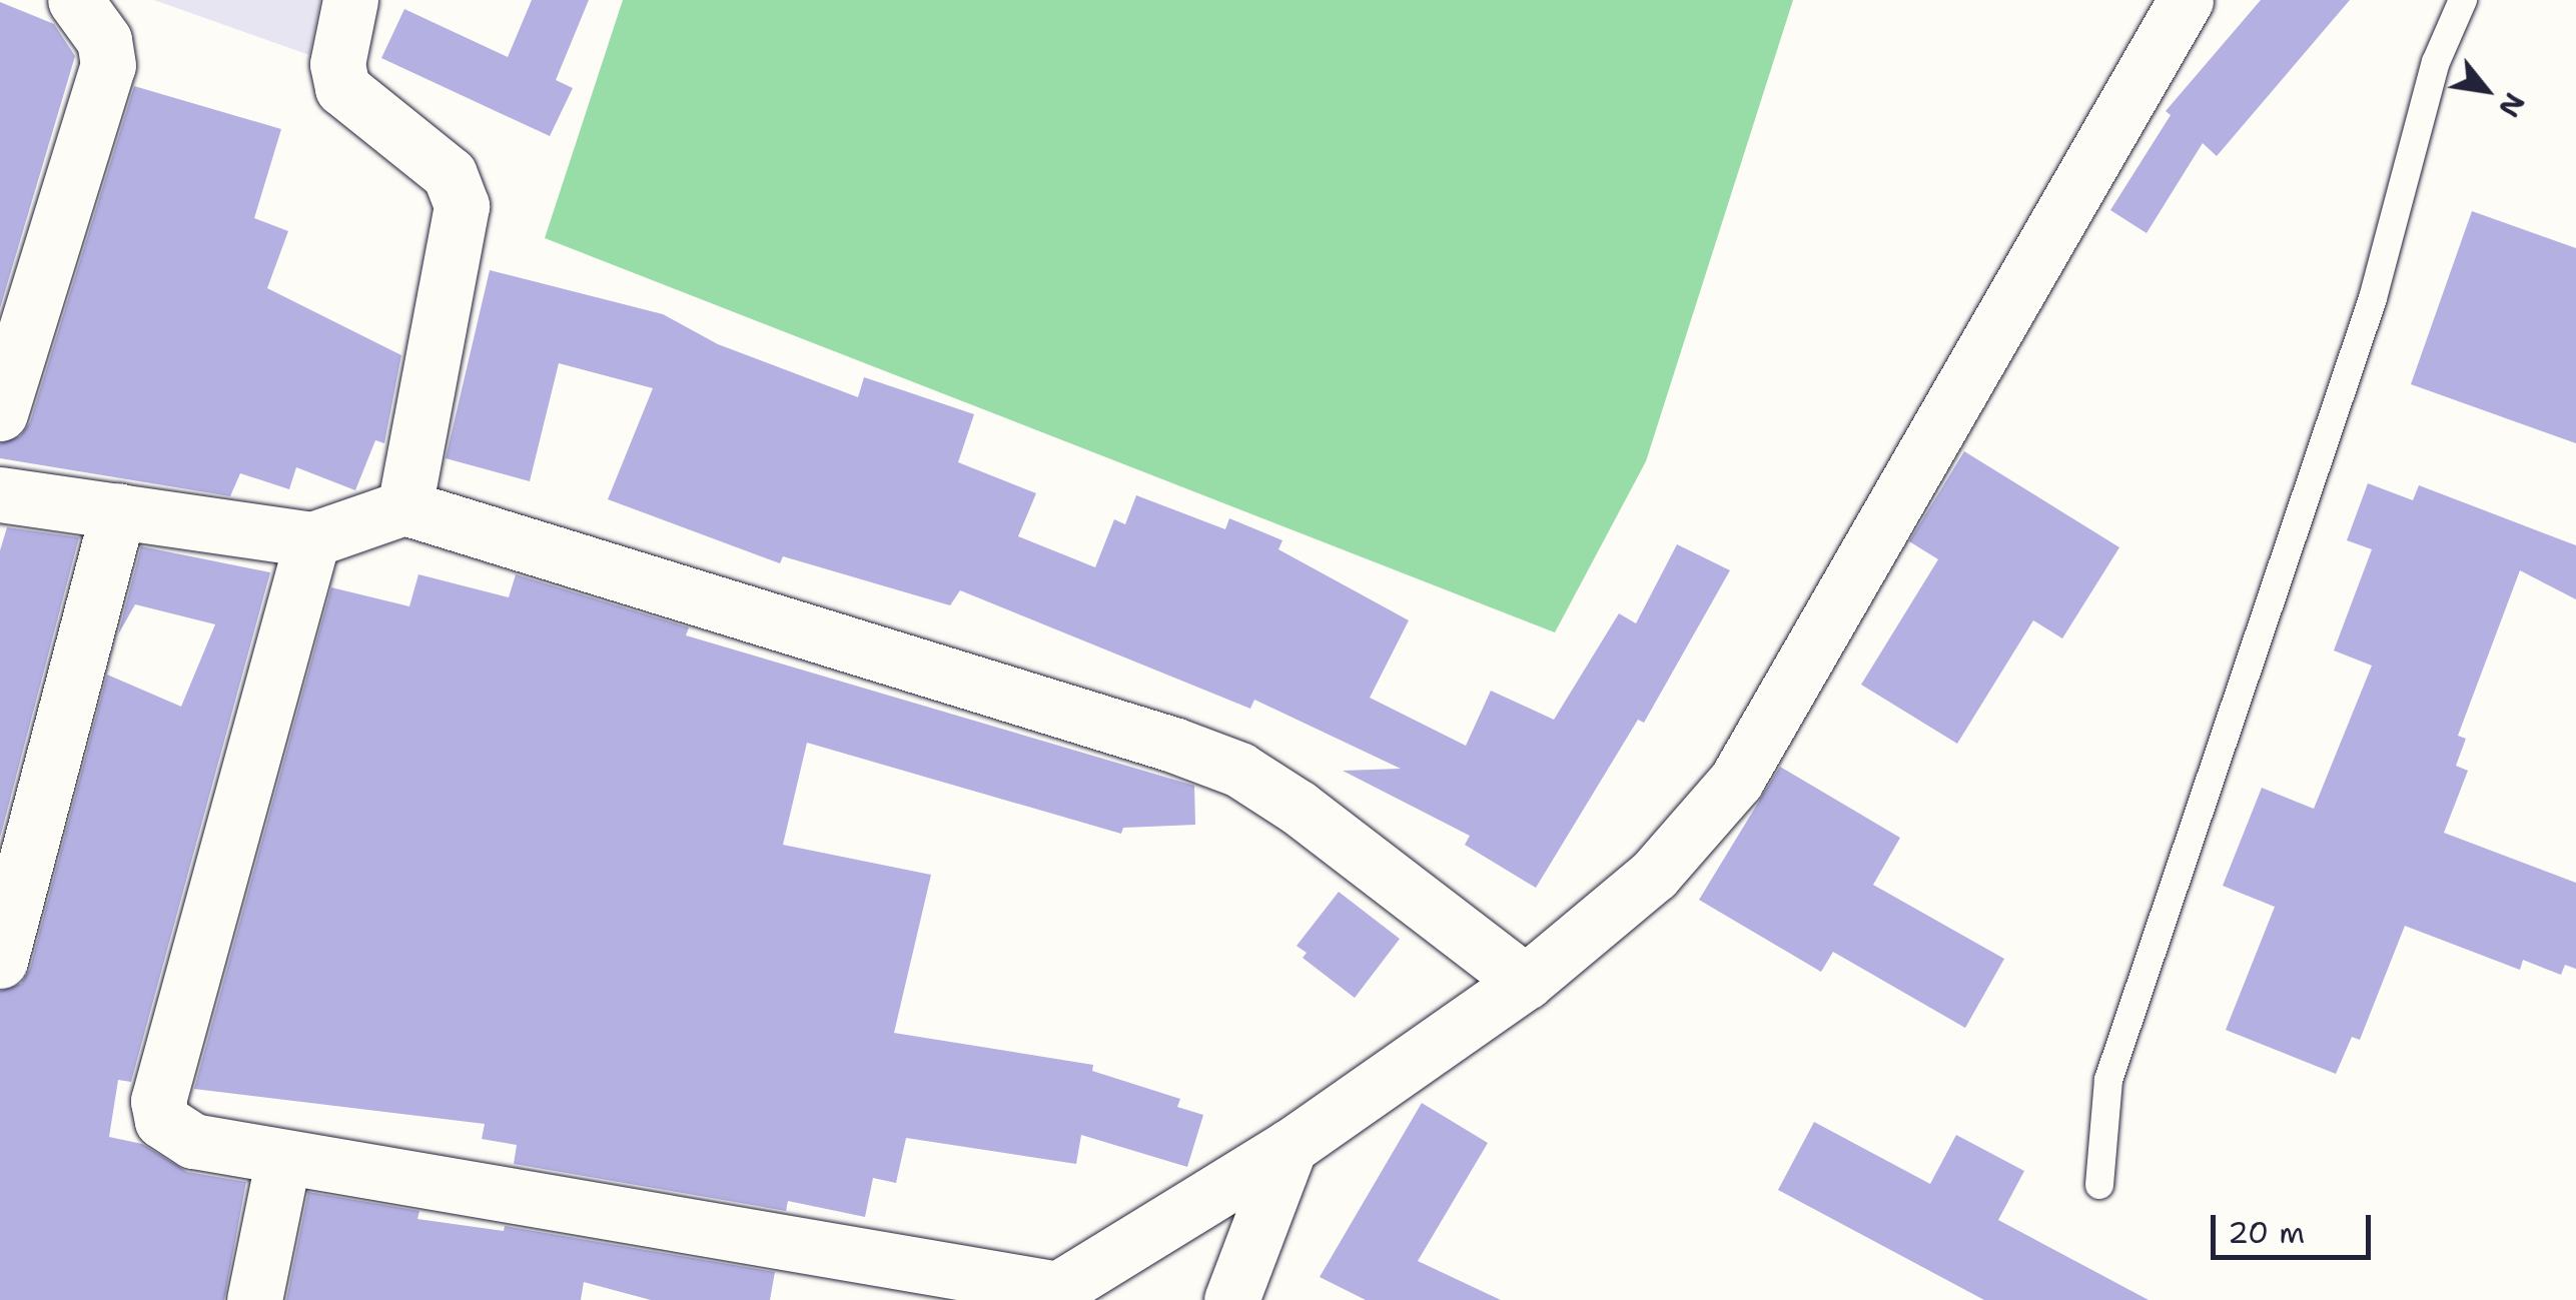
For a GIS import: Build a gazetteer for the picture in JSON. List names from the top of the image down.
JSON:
{
  "scale_bar": "20 m",
  "north": "bottom right"
}
